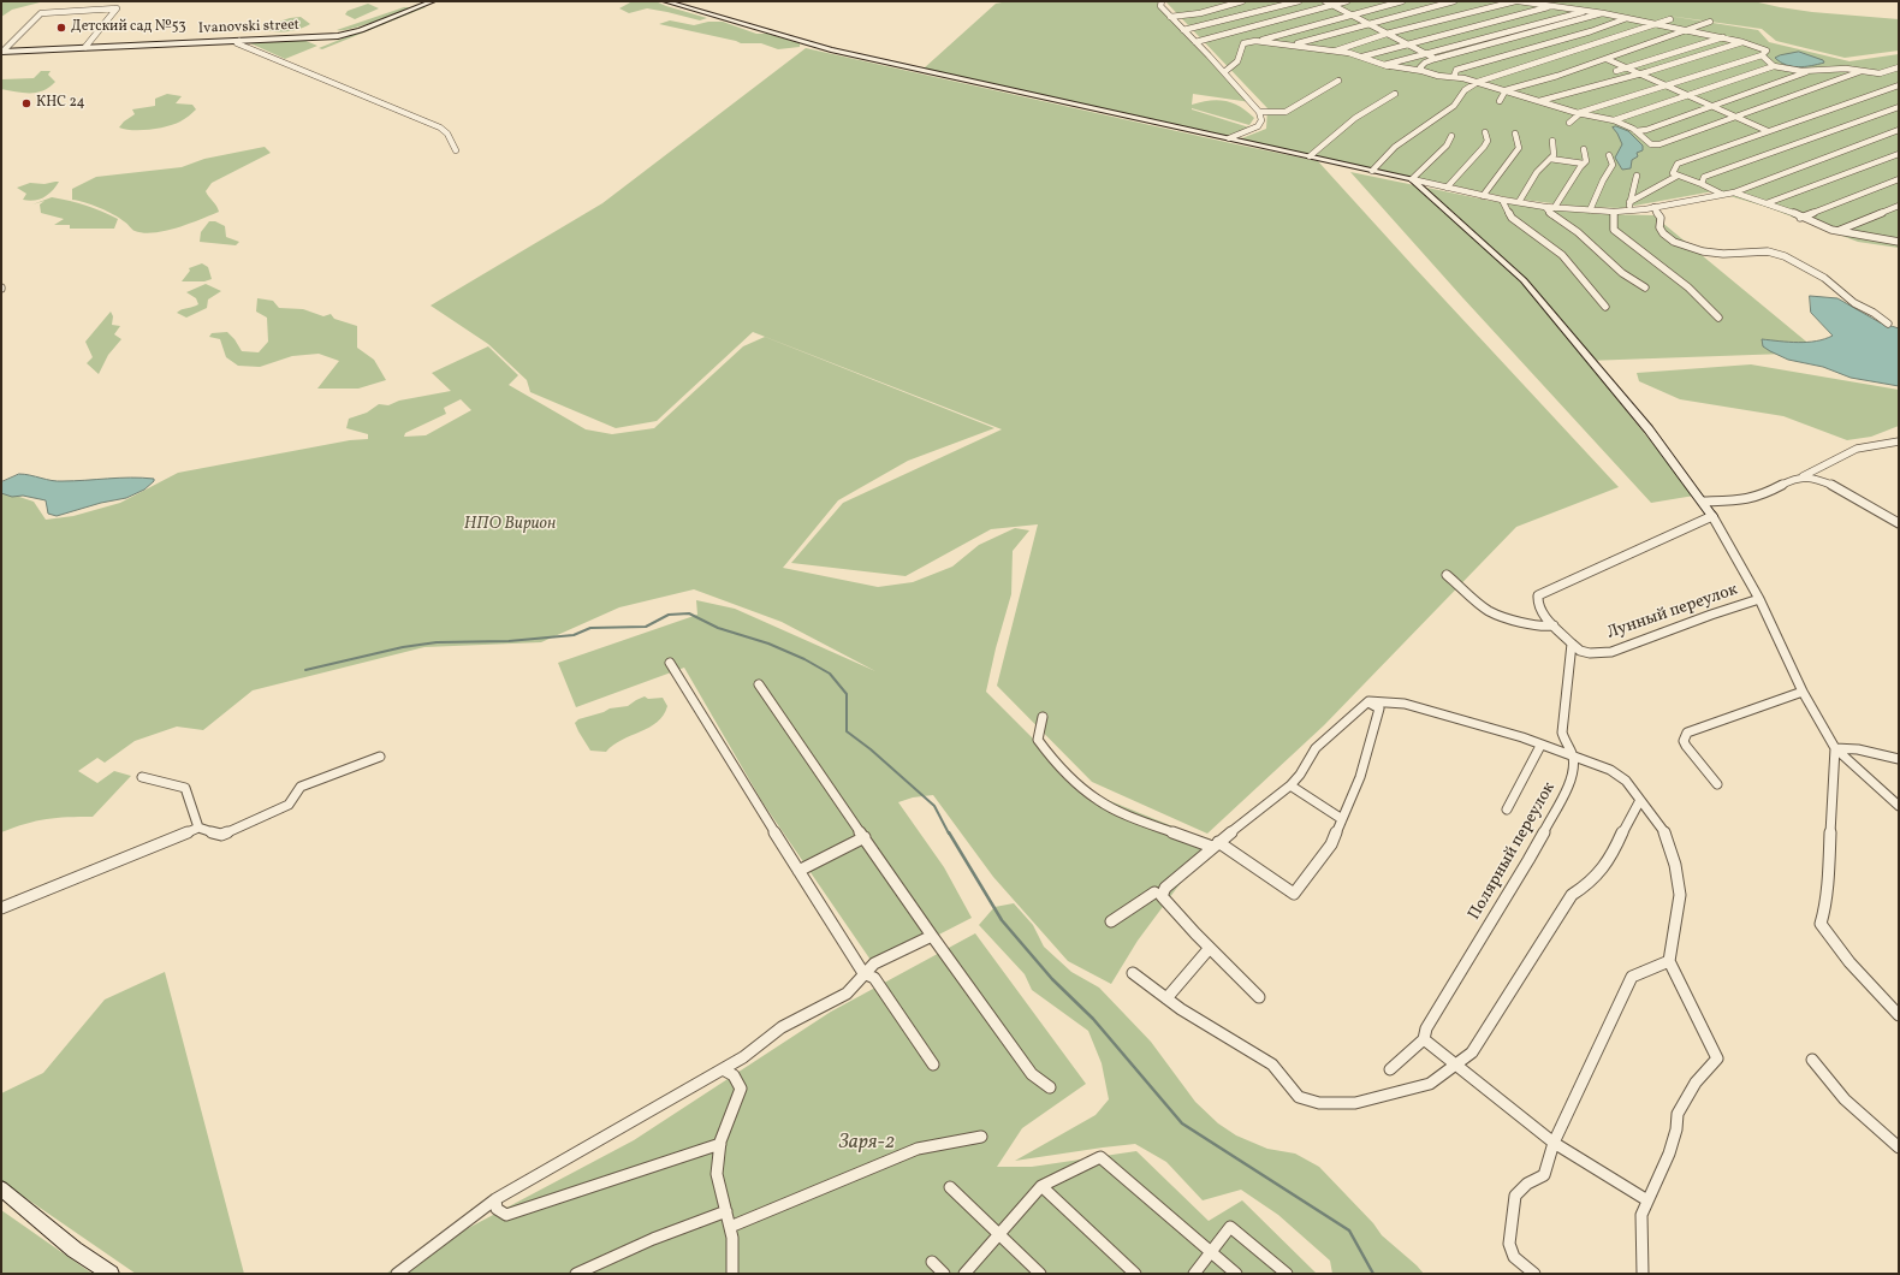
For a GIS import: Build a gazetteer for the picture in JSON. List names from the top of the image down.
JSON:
{
  "streets": {
    "street": ["Ivanovski street", "Лунный переулок", "Полярный переулок"]
  },
  "crossings": [
    ["Лунный переулок", "Полярный переулок"]
  ],
  "parks": ["НПО Вирион", "Заря-2"],
  "places": ["Детский сад №53", "КНС 24"]
}
